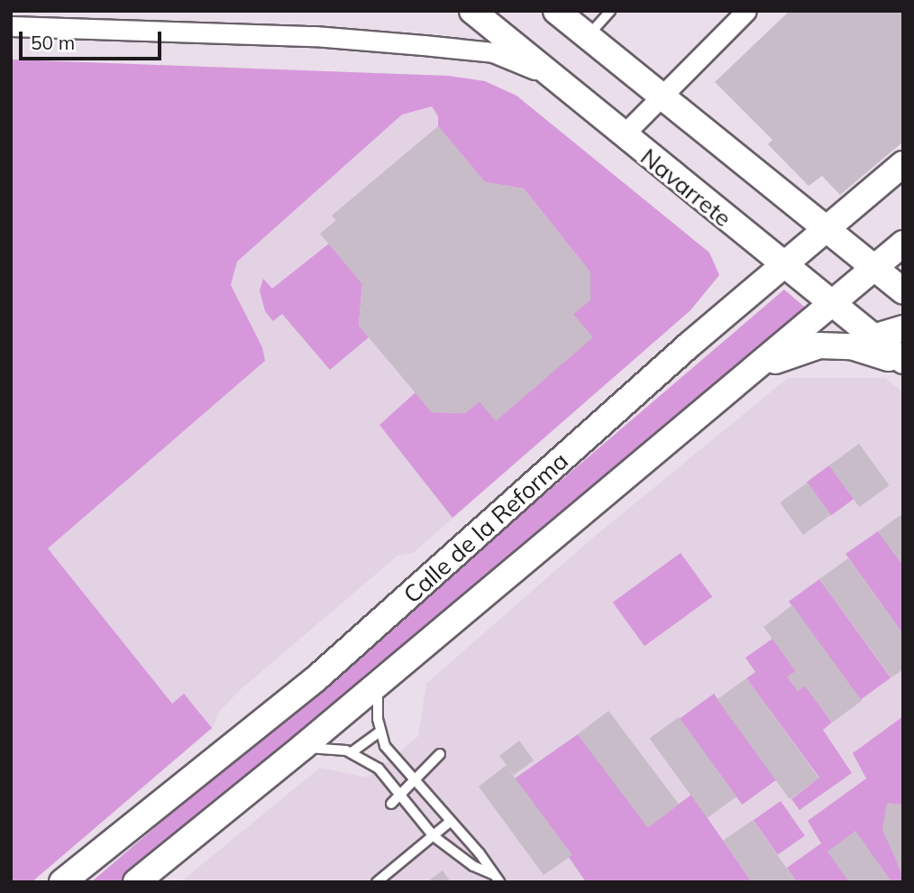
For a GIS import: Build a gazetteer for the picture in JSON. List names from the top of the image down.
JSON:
{
  "streets": {
    "main road": ["Navarrete", "Calle de la Reforma"]
  },
  "crossings": [
    ["Navarrete", "Calle de la Reforma"]
  ],
  "scale_bar": "50 m"
}
